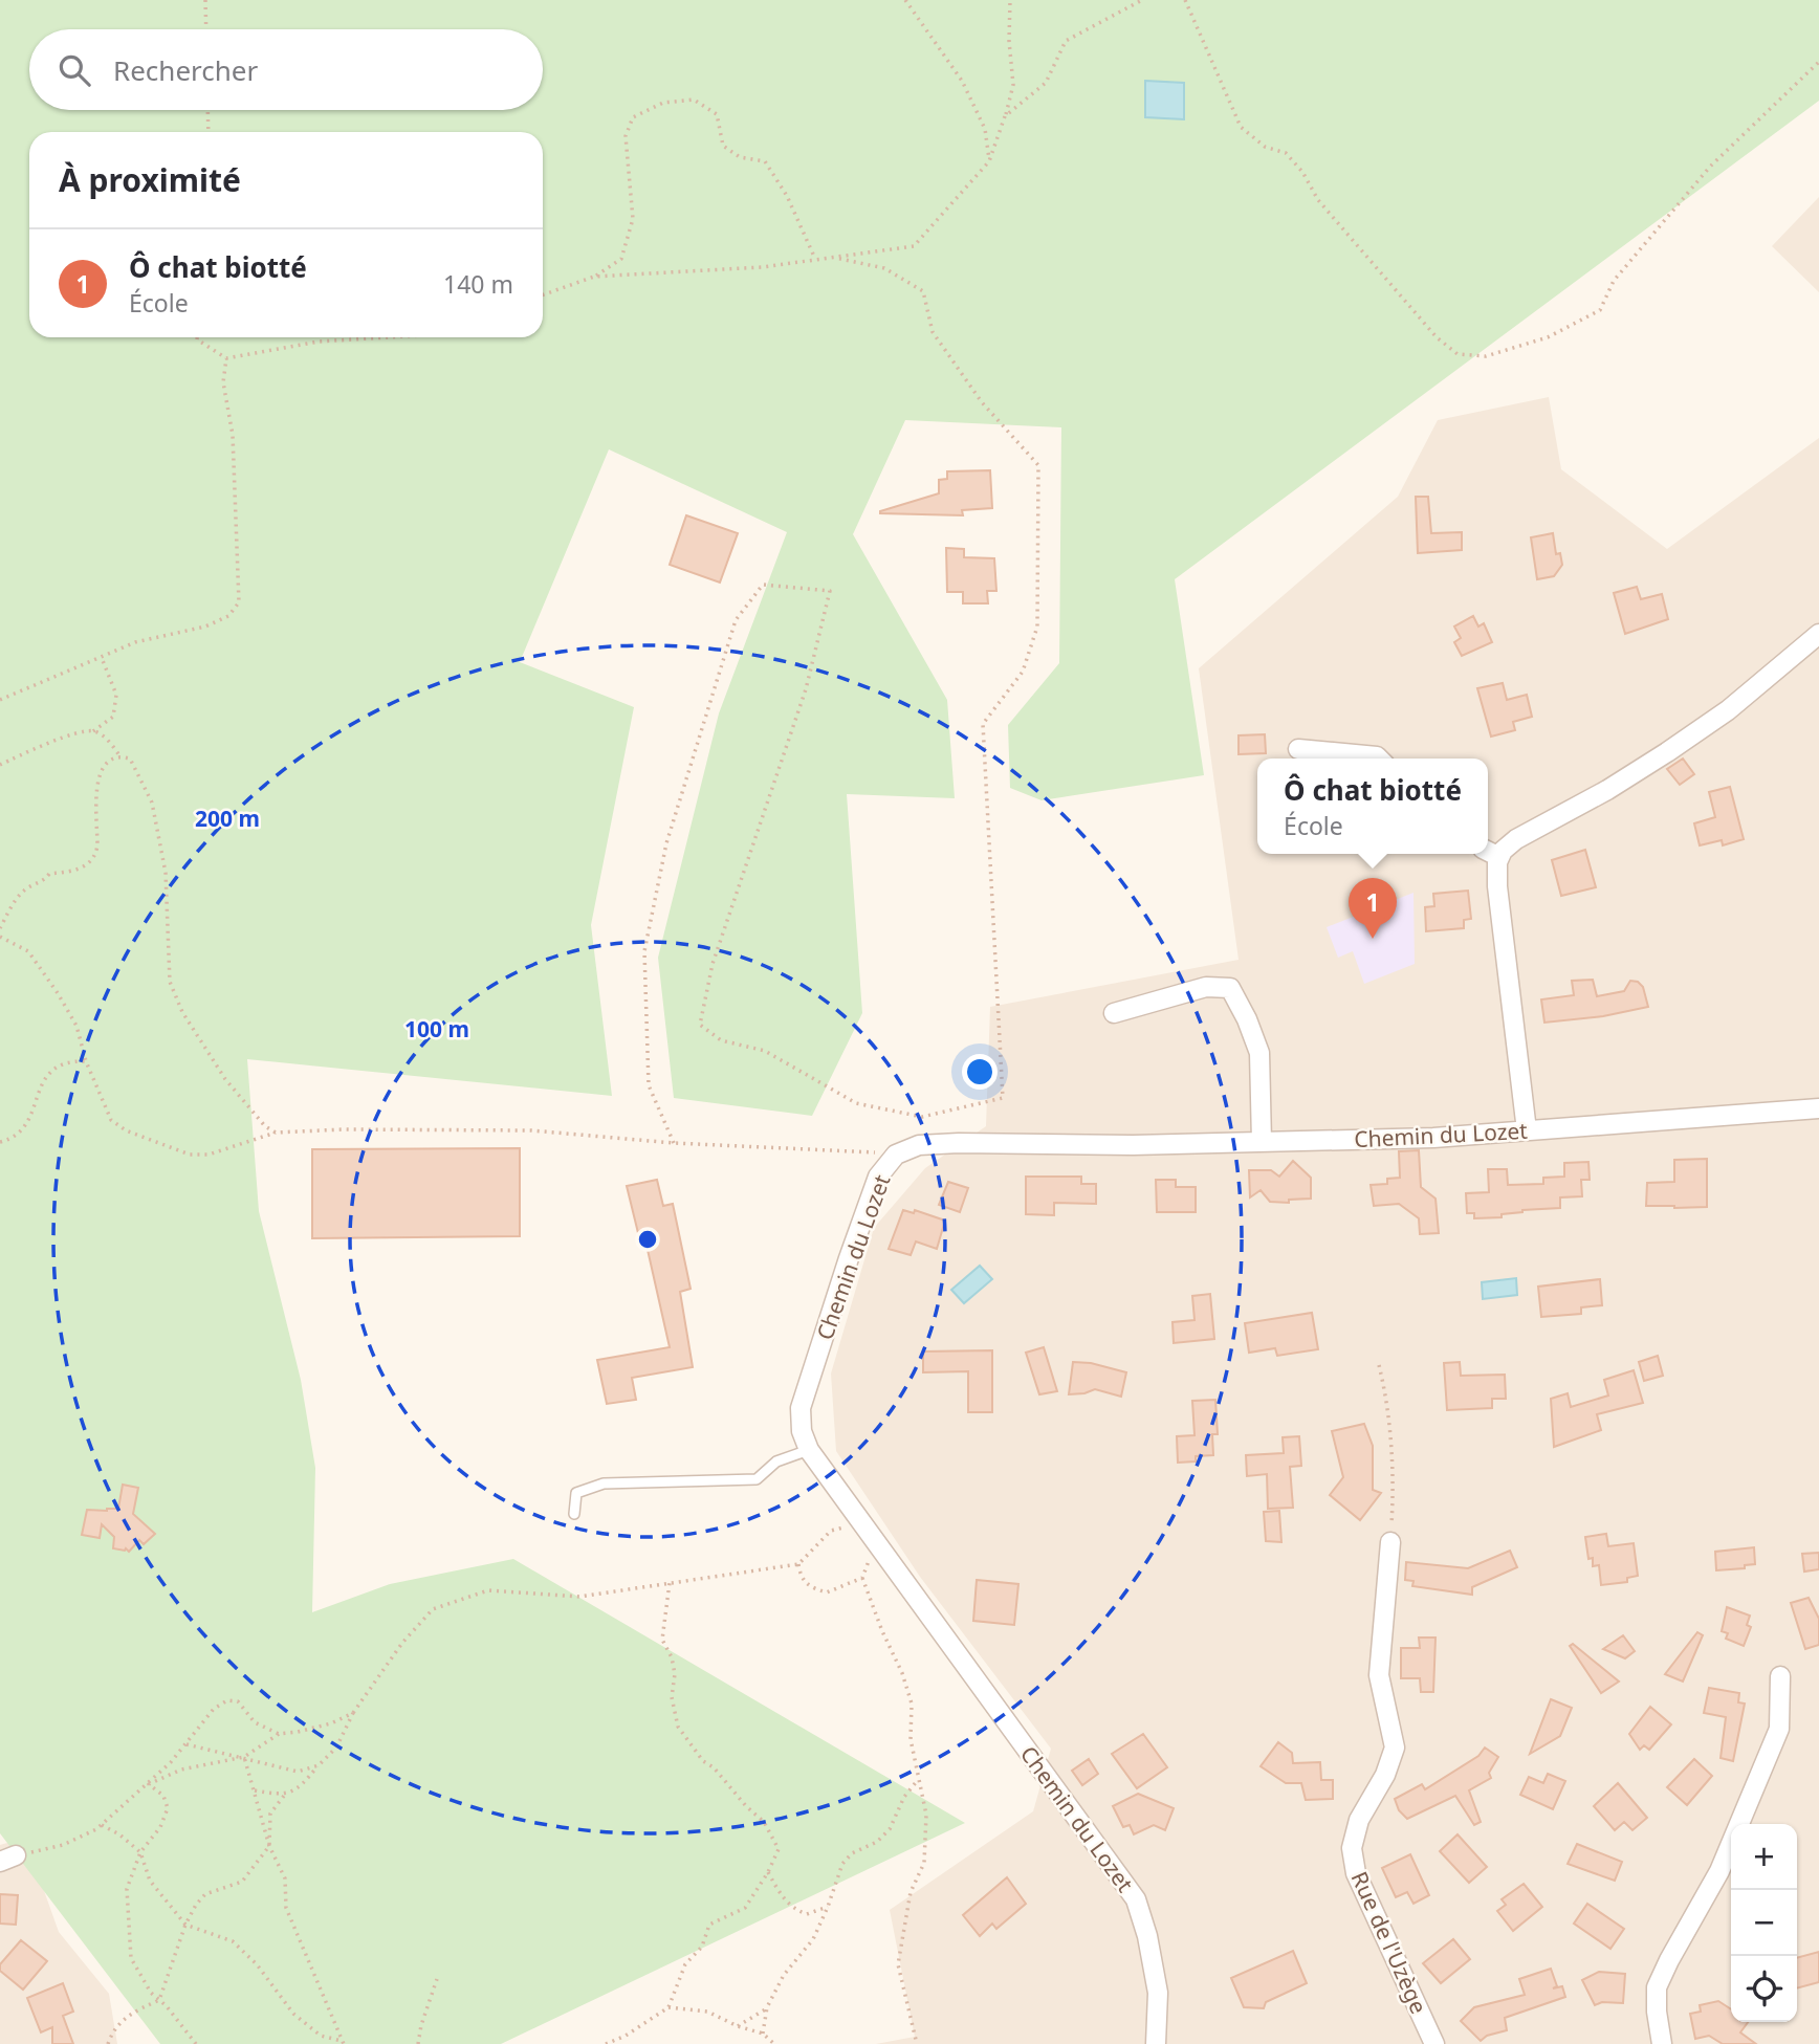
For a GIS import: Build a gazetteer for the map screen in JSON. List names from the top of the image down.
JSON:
{
  "streets": {
    "street": ["Chemin du Lozet", "Rue de l'Uzège"]
  },
  "page": {
    "search": "Rechercher",
    "heading": "À proximité",
    "list": [
      {
        "mark": "1",
        "name": "Ô chat biotté",
        "note": "École",
        "value": "140 m"
      }
    ],
    "popup": ["Ô chat biotté", "École"],
    "pins": "1",
    "map_buttons": ["+", "−"]
  },
  "rings": ["200 m", "100 m"]
}
